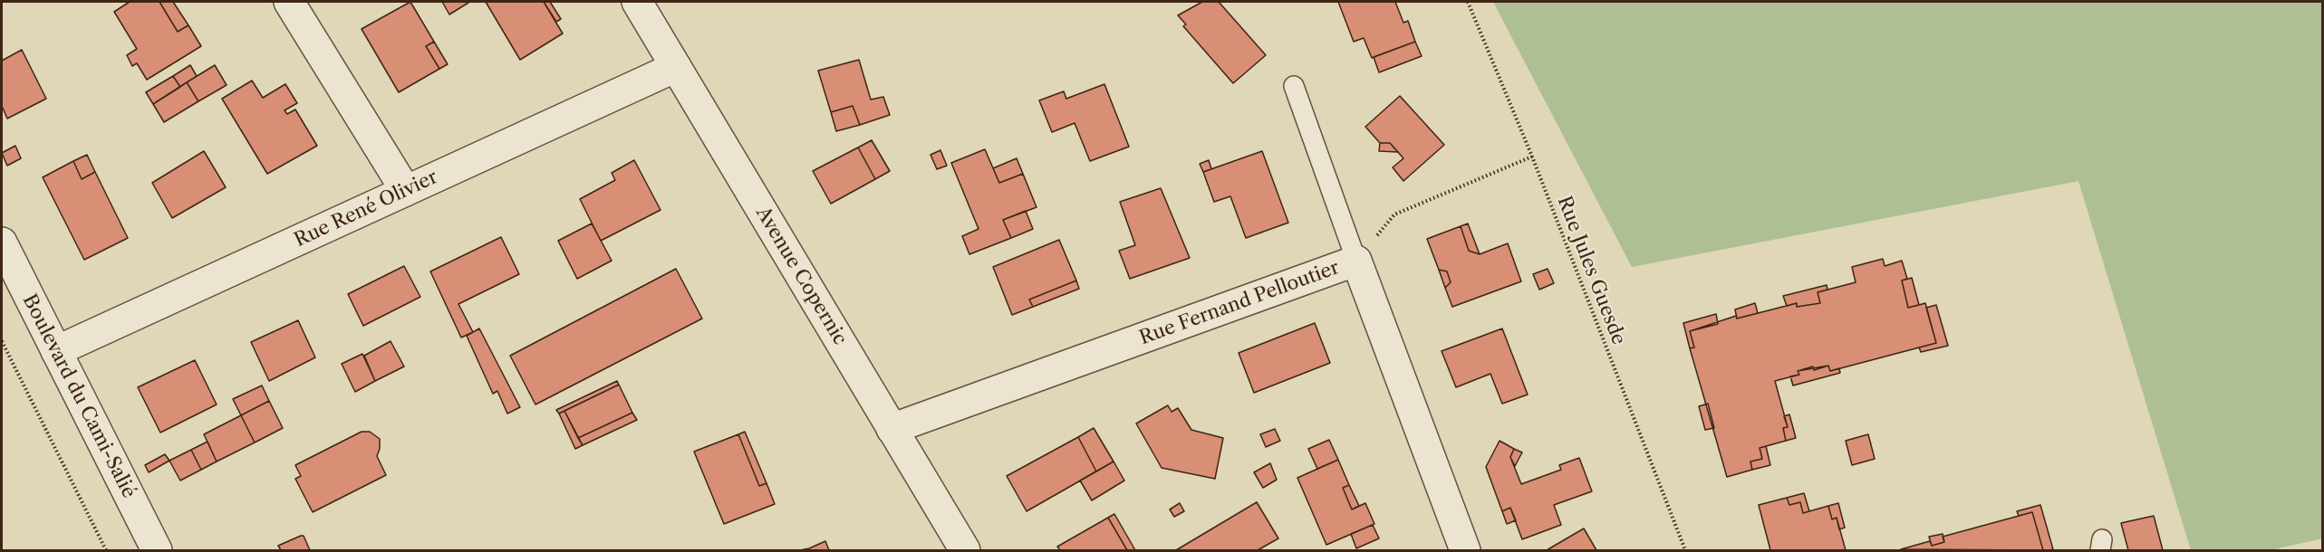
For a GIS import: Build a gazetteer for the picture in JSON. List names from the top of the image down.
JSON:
{
  "streets": {
    "street": [
      "Rue René Olivier",
      "Avenue Copernic",
      "Rue Fernand Pelloutier",
      "Boulevard du Cami-Salié"
    ],
    "path": ["Rue Jules Guesde"]
  },
  "crossings": [
    ["Rue René Olivier", "Avenue Copernic"],
    ["Rue René Olivier", "Boulevard du Cami-Salié"],
    ["Avenue Copernic", "Rue Fernand Pelloutier"]
  ]
}
